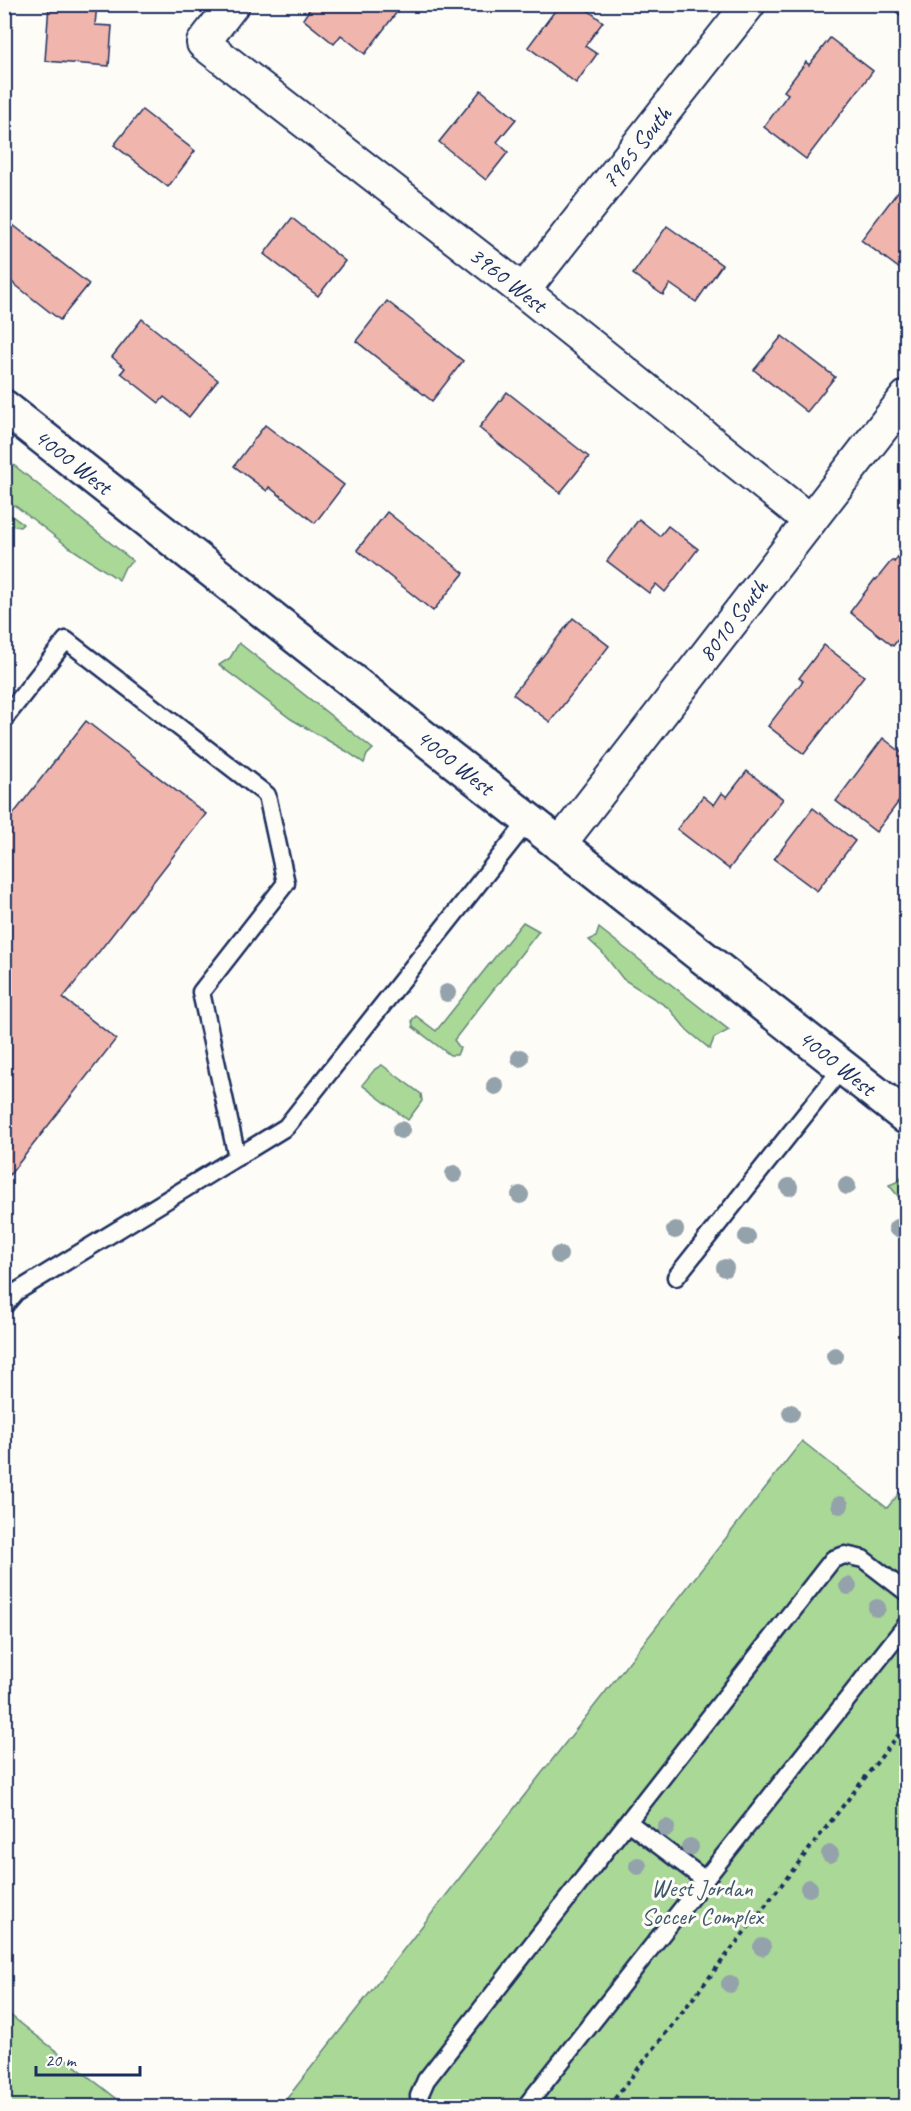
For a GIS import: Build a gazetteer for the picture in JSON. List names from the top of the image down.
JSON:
{
  "streets": {
    "main road": ["4000 West"],
    "street": ["7965 South", "3960 West", "8010 South"]
  },
  "crossings": [
    ["7965 South", "3960 West"],
    ["3960 West", "8010 South"],
    ["4000 West", "8010 South"]
  ],
  "parks": ["West Jordan Soccer Complex"],
  "scale_bar": "20 m"
}
